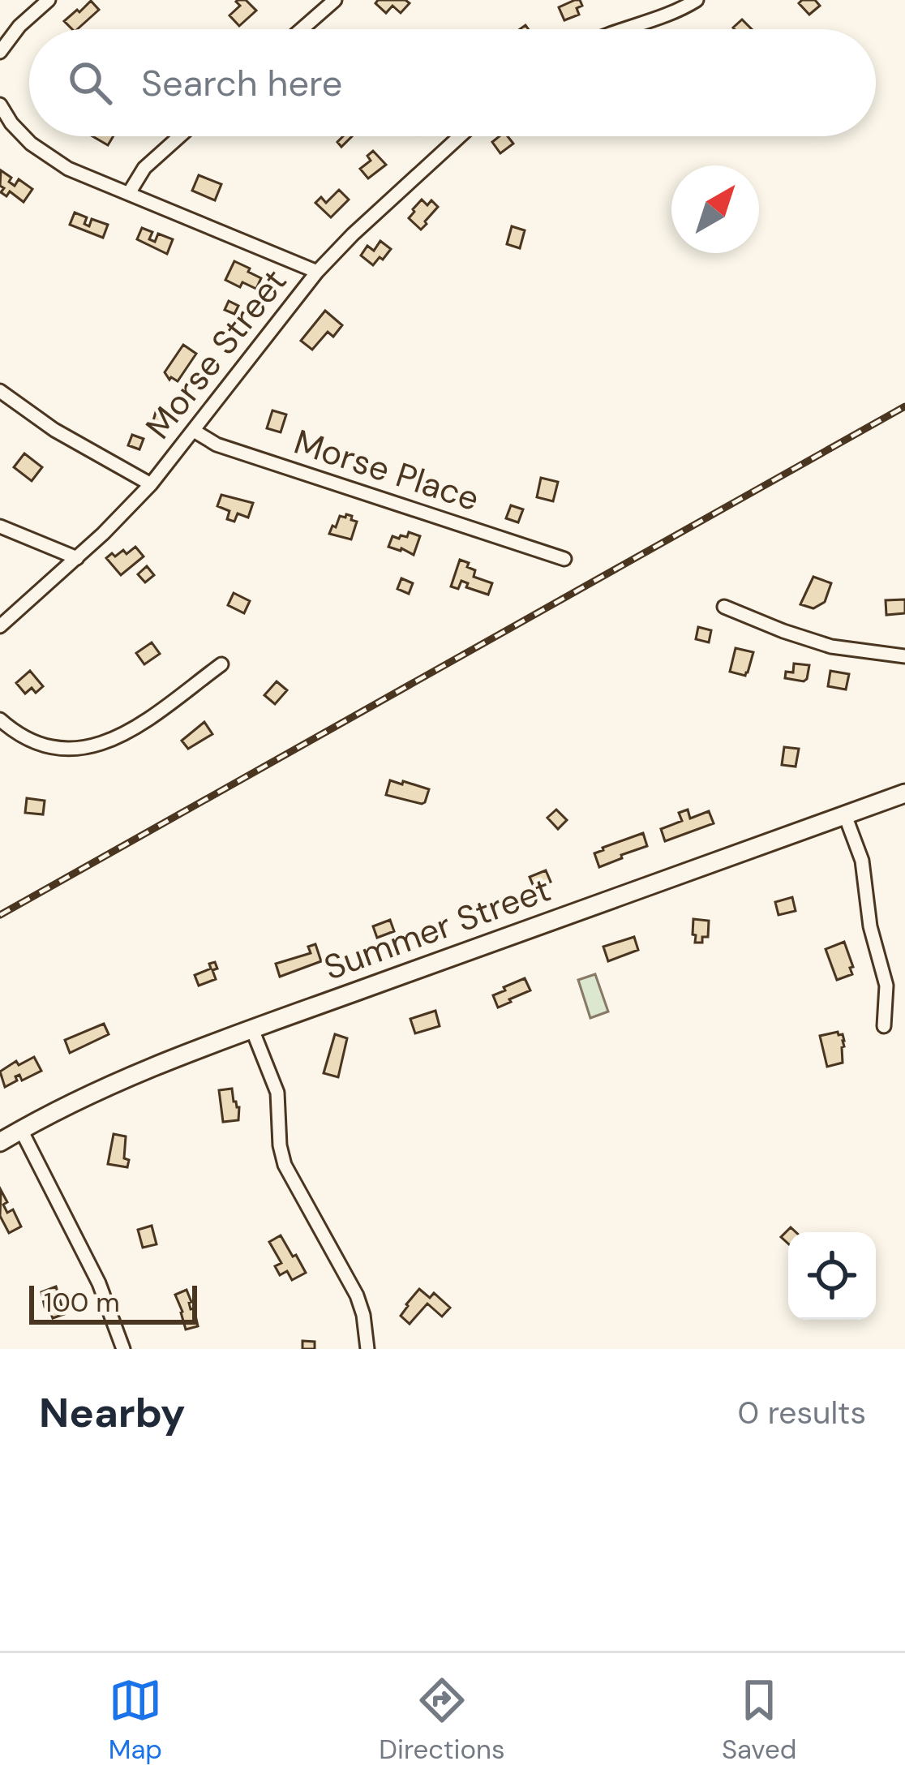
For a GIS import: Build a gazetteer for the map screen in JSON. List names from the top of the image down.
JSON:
{
  "streets": {
    "main road": ["Summer Street"],
    "street": ["Morse Street", "Morse Place"]
  },
  "crossings": [
    ["Morse Street", "Morse Place"]
  ],
  "scale_bar": "100 m",
  "north": "top right",
  "page": {
    "search": "Search here",
    "scale": "100 m",
    "heading": ["Nearby", "0 results"],
    "nav": ["Map", "Directions", "Saved"]
  }
}
